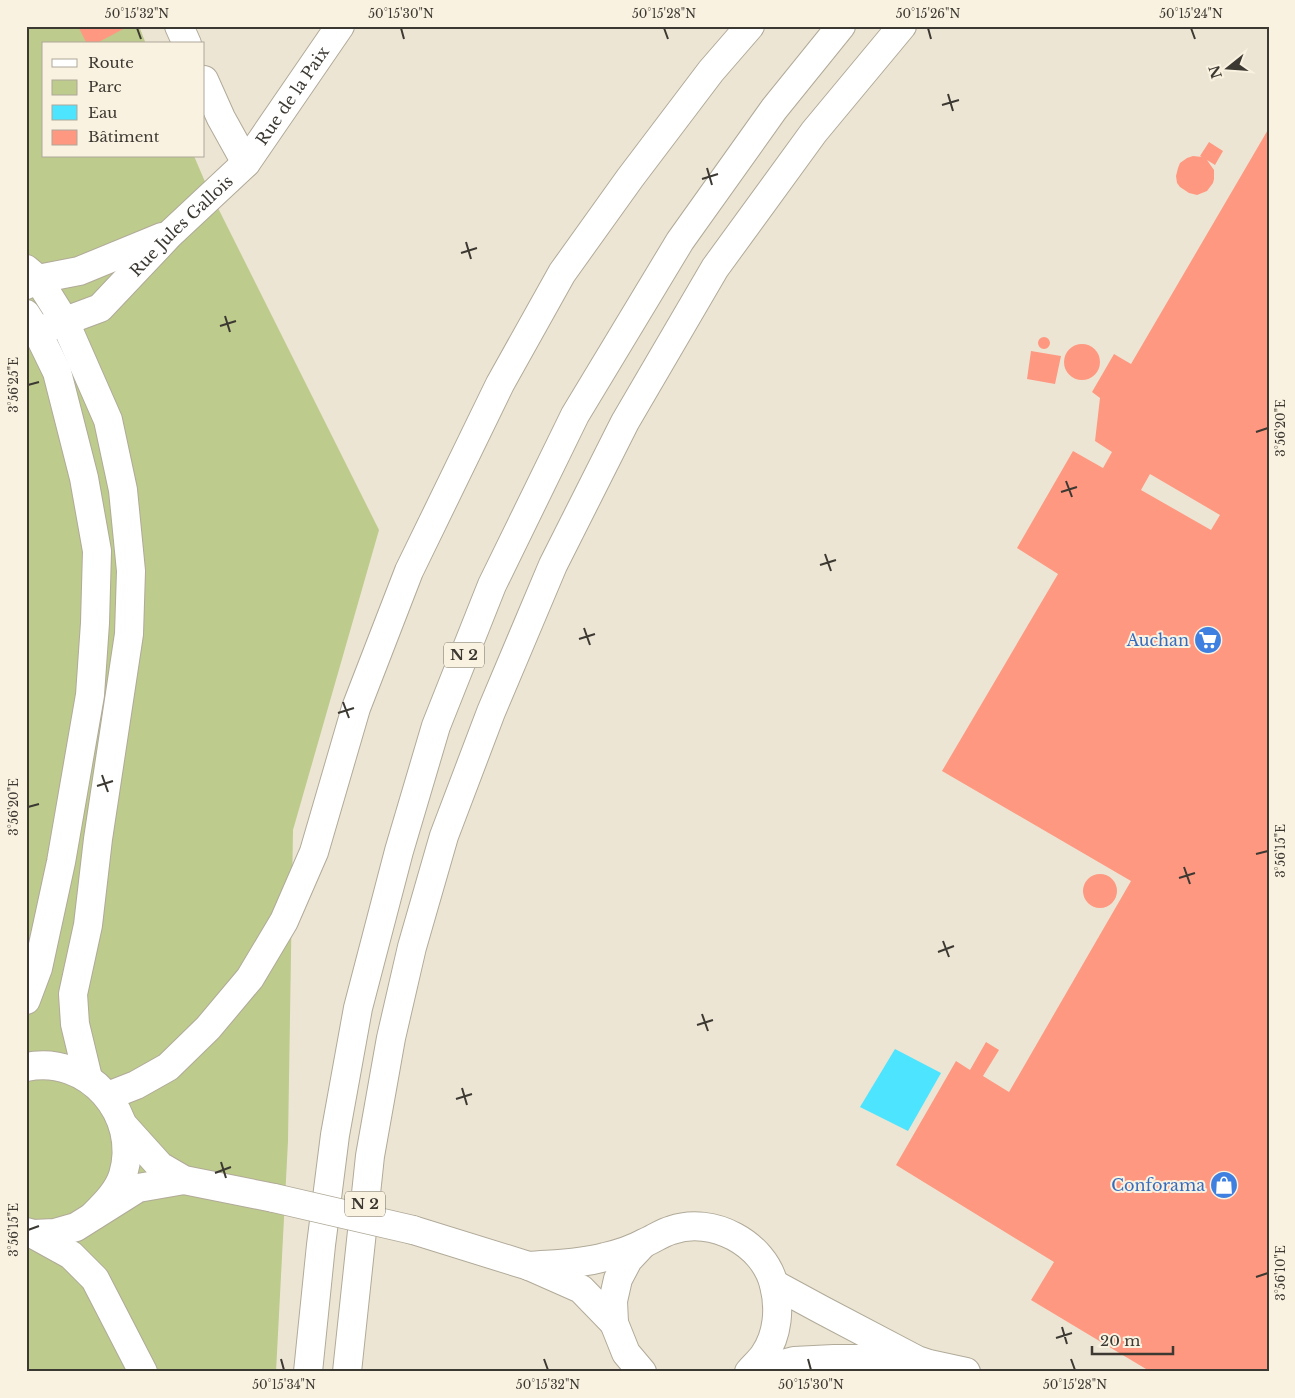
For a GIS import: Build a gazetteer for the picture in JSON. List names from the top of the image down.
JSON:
{
  "streets": {
    "main road": ["Rue de la Paix", "Rue Jules Gallois", "N 2"]
  },
  "crossings": [
    ["Rue de la Paix", "Rue Jules Gallois"]
  ],
  "places": {
    "supermarket": ["Auchan"],
    "shop": ["Conforama"]
  },
  "legend": [
    "Route",
    "Parc",
    "Eau",
    "Bâtiment"
  ],
  "scale_bar": "20 m",
  "north": "left",
  "coordinates": [
    "50°15'32\"N",
    "50°15'30\"N",
    "50°15'28\"N",
    "50°15'26\"N",
    "50°15'24\"N",
    "3°56'25\"E",
    "3°56'20\"E",
    "3°56'15\"E",
    "3°56'10\"E",
    "50°15'34\"N"
  ]
}
